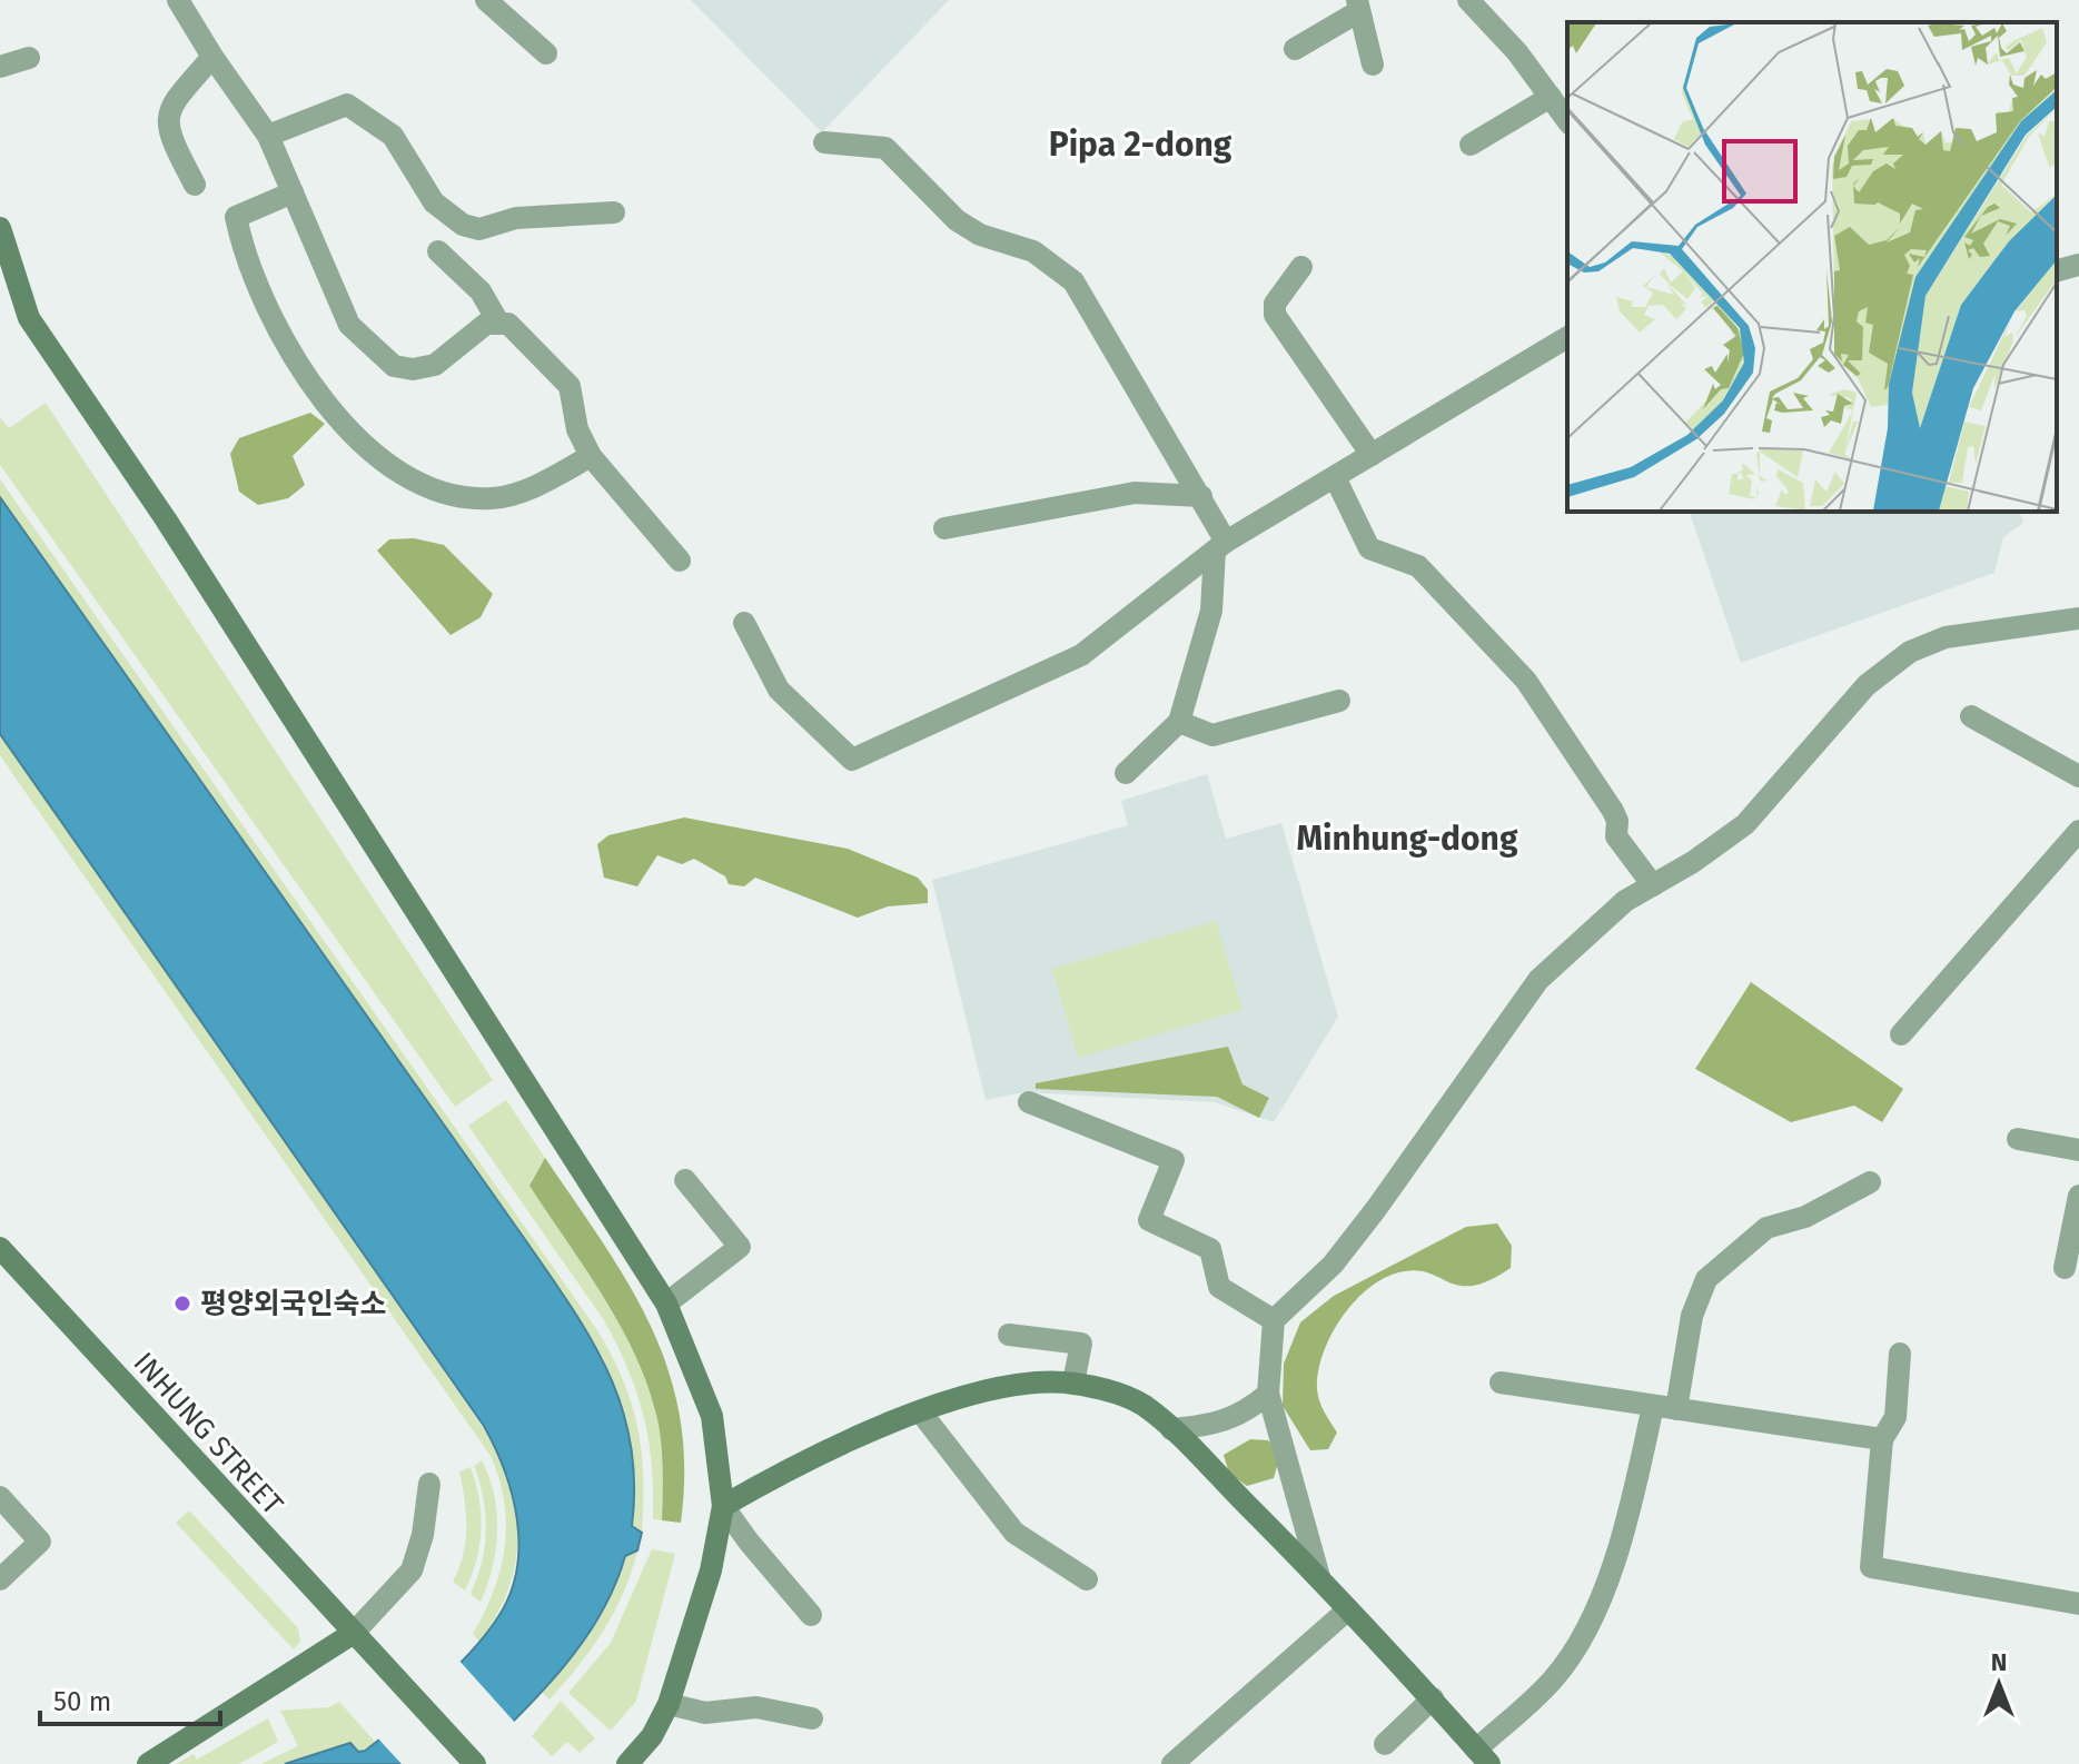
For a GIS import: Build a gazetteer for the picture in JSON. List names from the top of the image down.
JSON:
{
  "streets": {
    "street": ["INHUNG STREET"]
  },
  "districts": ["Pipa 2-dong", "Minhung-dong"],
  "places": ["평양외국인숙소"],
  "scale_bar": "50 m",
  "north": "top"
}
